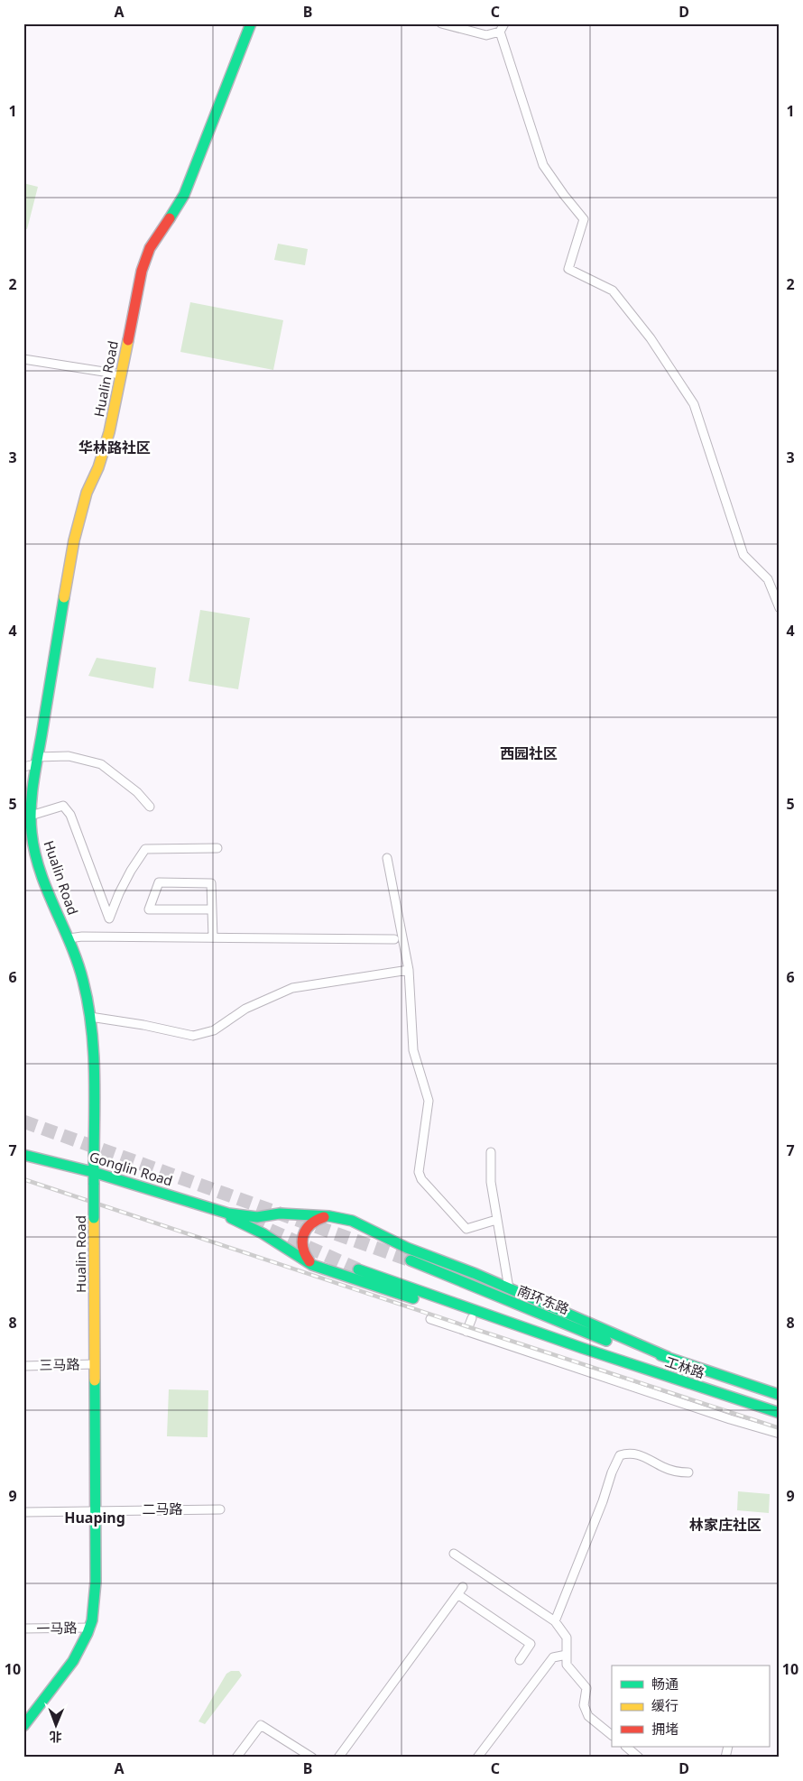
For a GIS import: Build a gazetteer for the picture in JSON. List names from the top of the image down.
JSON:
{
  "streets": {
    "main road": [
      "Hualin Road",
      "Gonglin Road",
      "南环东路",
      "工林路"
    ],
    "street": ["三马路", "二马路", "一马路"]
  },
  "crossings": [
    ["Hualin Road", "Gonglin Road"],
    ["Hualin Road", "三马路"],
    ["Hualin Road", "二马路"],
    ["Hualin Road", "一马路"],
    ["南环东路", "工林路"]
  ],
  "districts": [
    "华林路社区",
    "西园社区",
    "Huaping",
    "林家庄社区"
  ],
  "legend": ["畅通", "缓行", "拥堵"],
  "north": "bottom",
  "grid": {
    "columns": [
      "A",
      "B",
      "C",
      "D"
    ],
    "rows": [
      "1",
      "2",
      "3",
      "4",
      "5",
      "6",
      "7",
      "8",
      "9",
      "10"
    ]
  }
}
